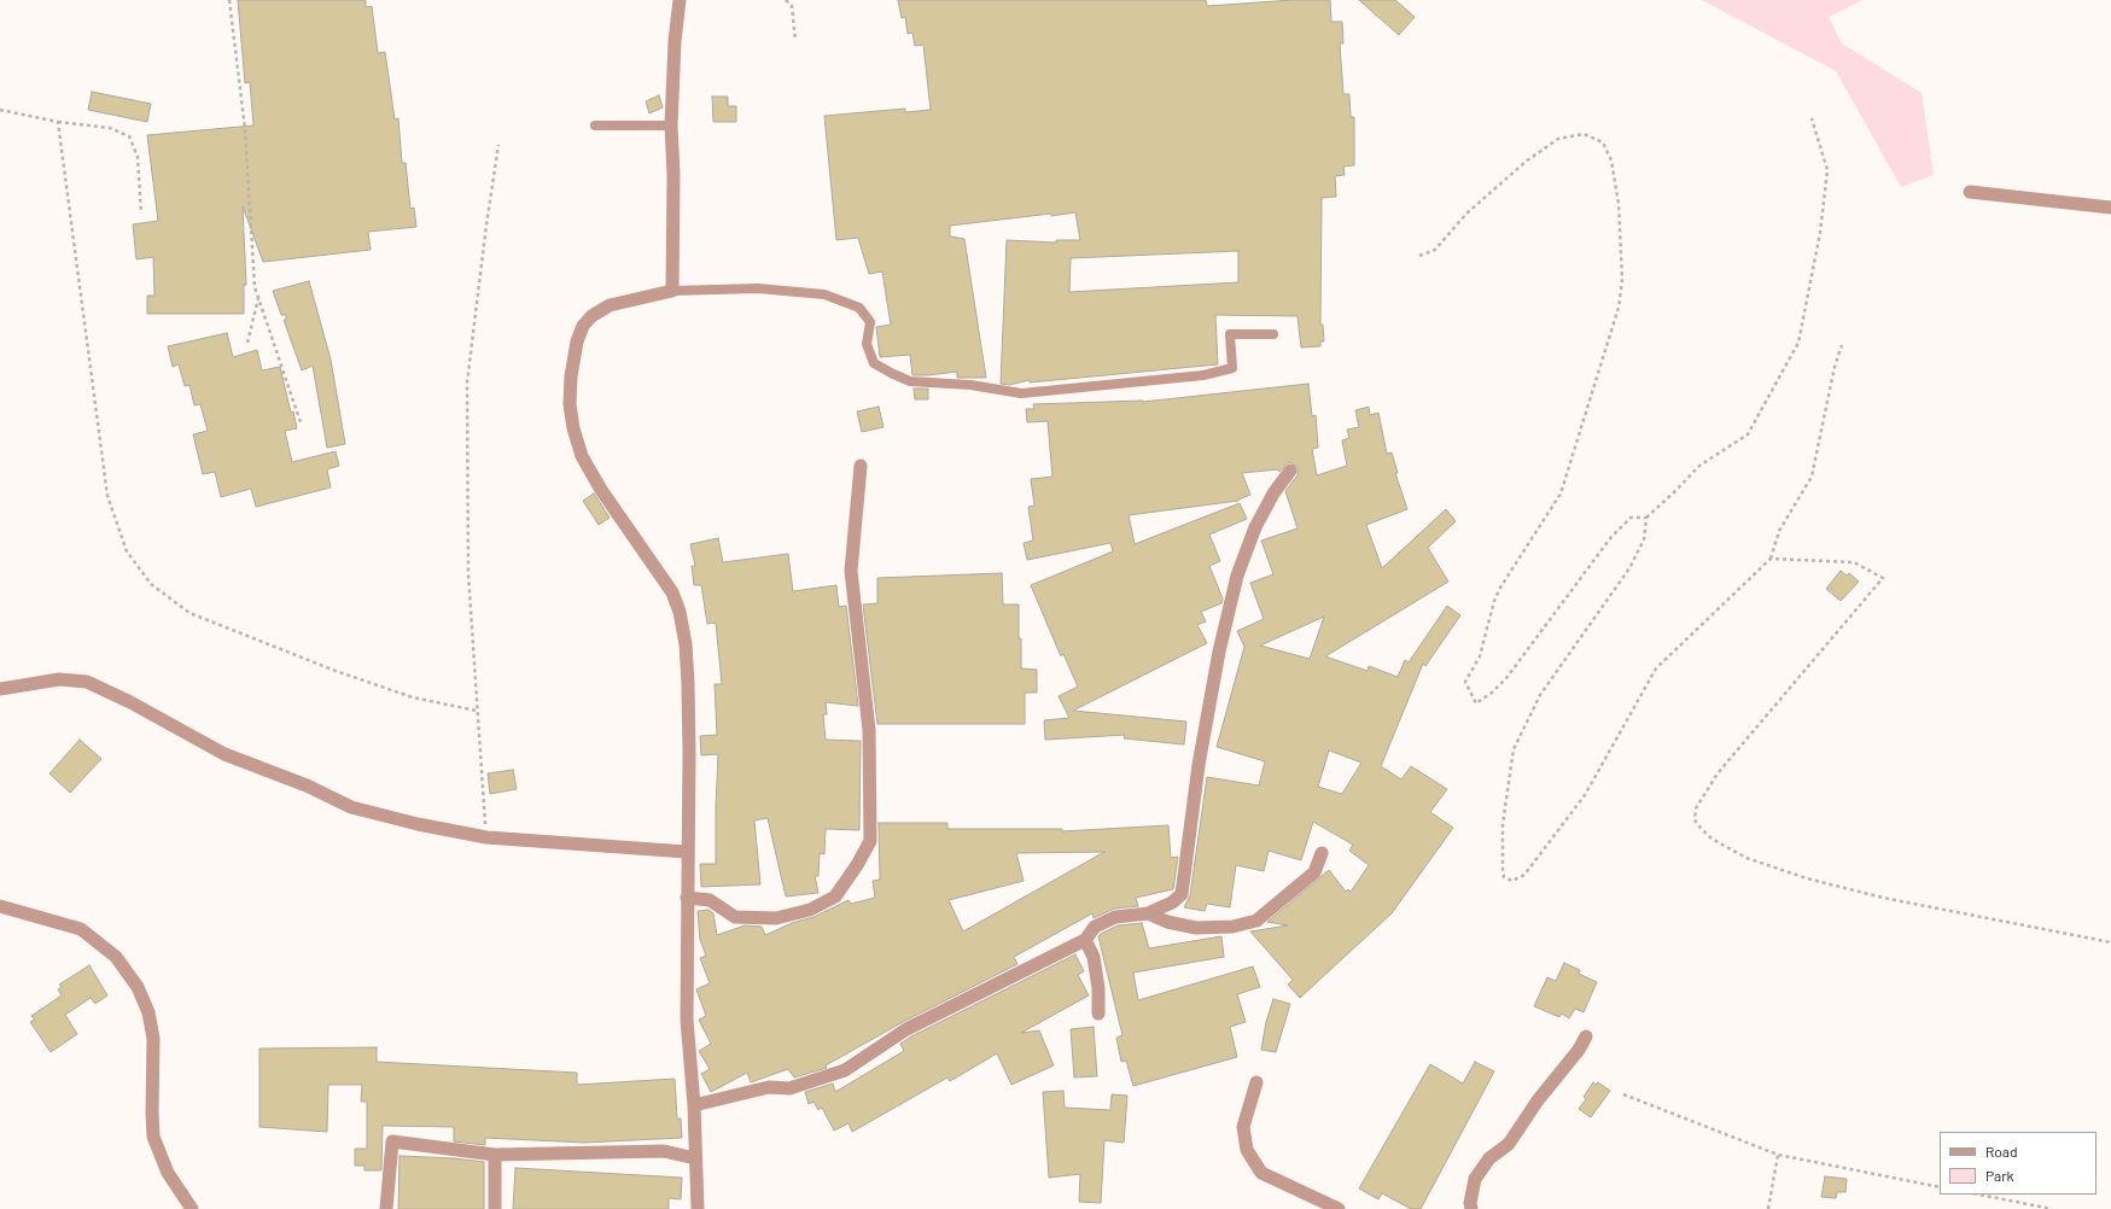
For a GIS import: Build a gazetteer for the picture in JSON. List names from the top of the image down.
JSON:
{
  "legend": ["Road", "Park"]
}
